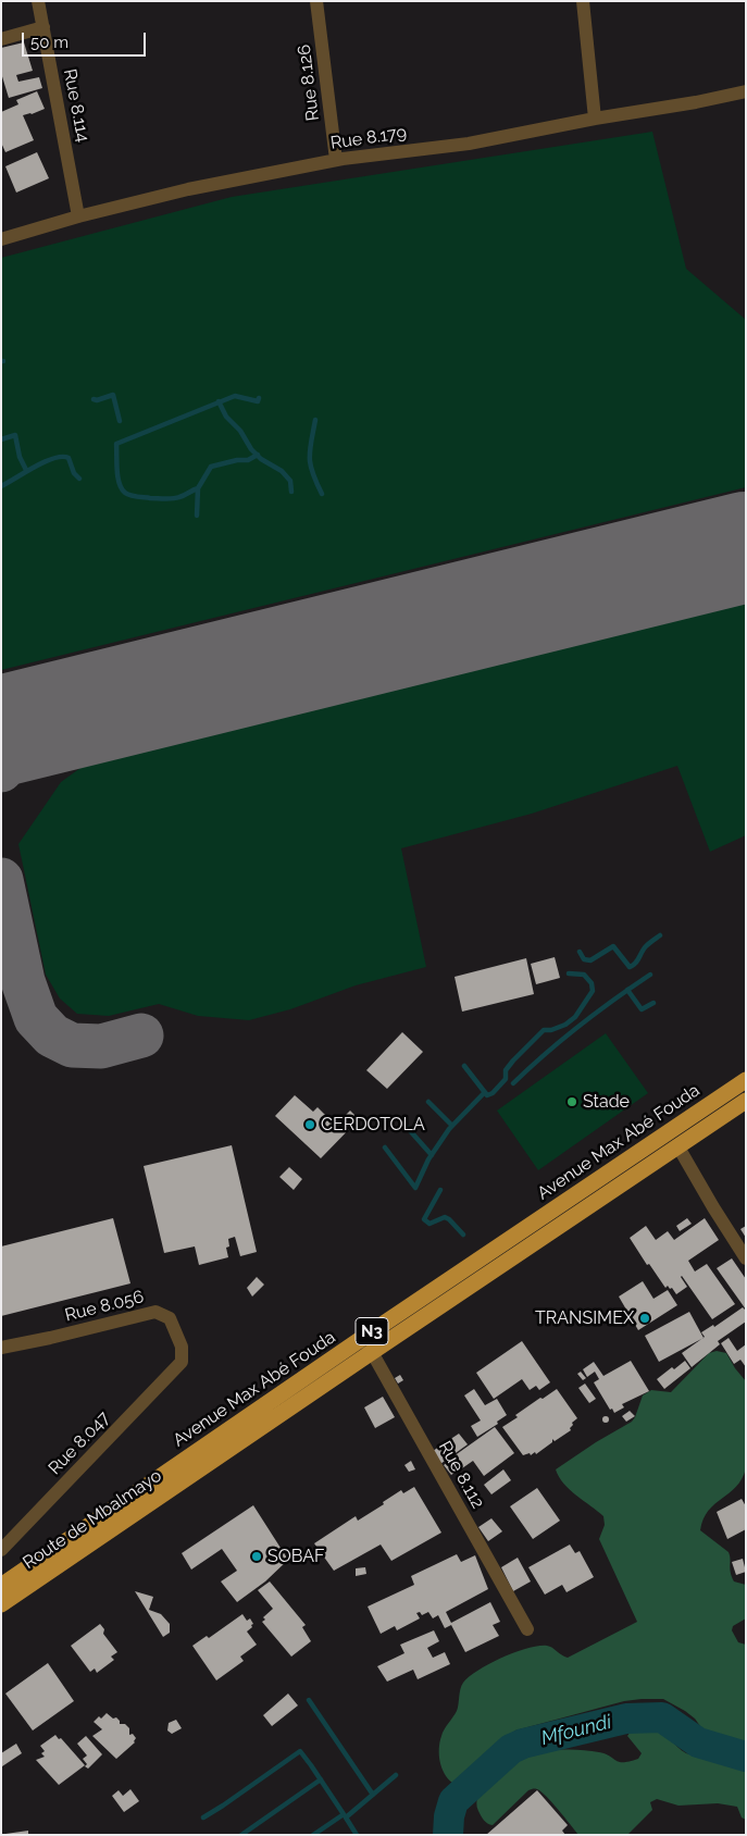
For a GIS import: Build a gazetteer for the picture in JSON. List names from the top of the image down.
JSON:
{
  "streets": {
    "highway": ["Avenue Max Abé Fouda", "N3", "Route de Mbalmayo"],
    "street": [
      "Rue 8.126",
      "Rue 8.114",
      "Rue 8.179",
      "Rue 8.056",
      "Rue 8.047",
      "Rue 8.112"
    ]
  },
  "crossings": [
    ["Rue 8.126", "Rue 8.179"],
    ["Rue 8.114", "Rue 8.179"],
    ["Avenue Max Abé Fouda", "Rue 8.112"],
    ["Avenue Max Abé Fouda", "Route de Mbalmayo"],
    ["Rue 8.056", "Rue 8.047"],
    ["Rue 8.112", "Route de Mbalmayo"]
  ],
  "water": ["Mfoundi"],
  "places": [
    "Stade",
    "CERDOTOLA",
    "TRANSIMEX",
    "SOBAF"
  ],
  "scale_bar": "50 m"
}
